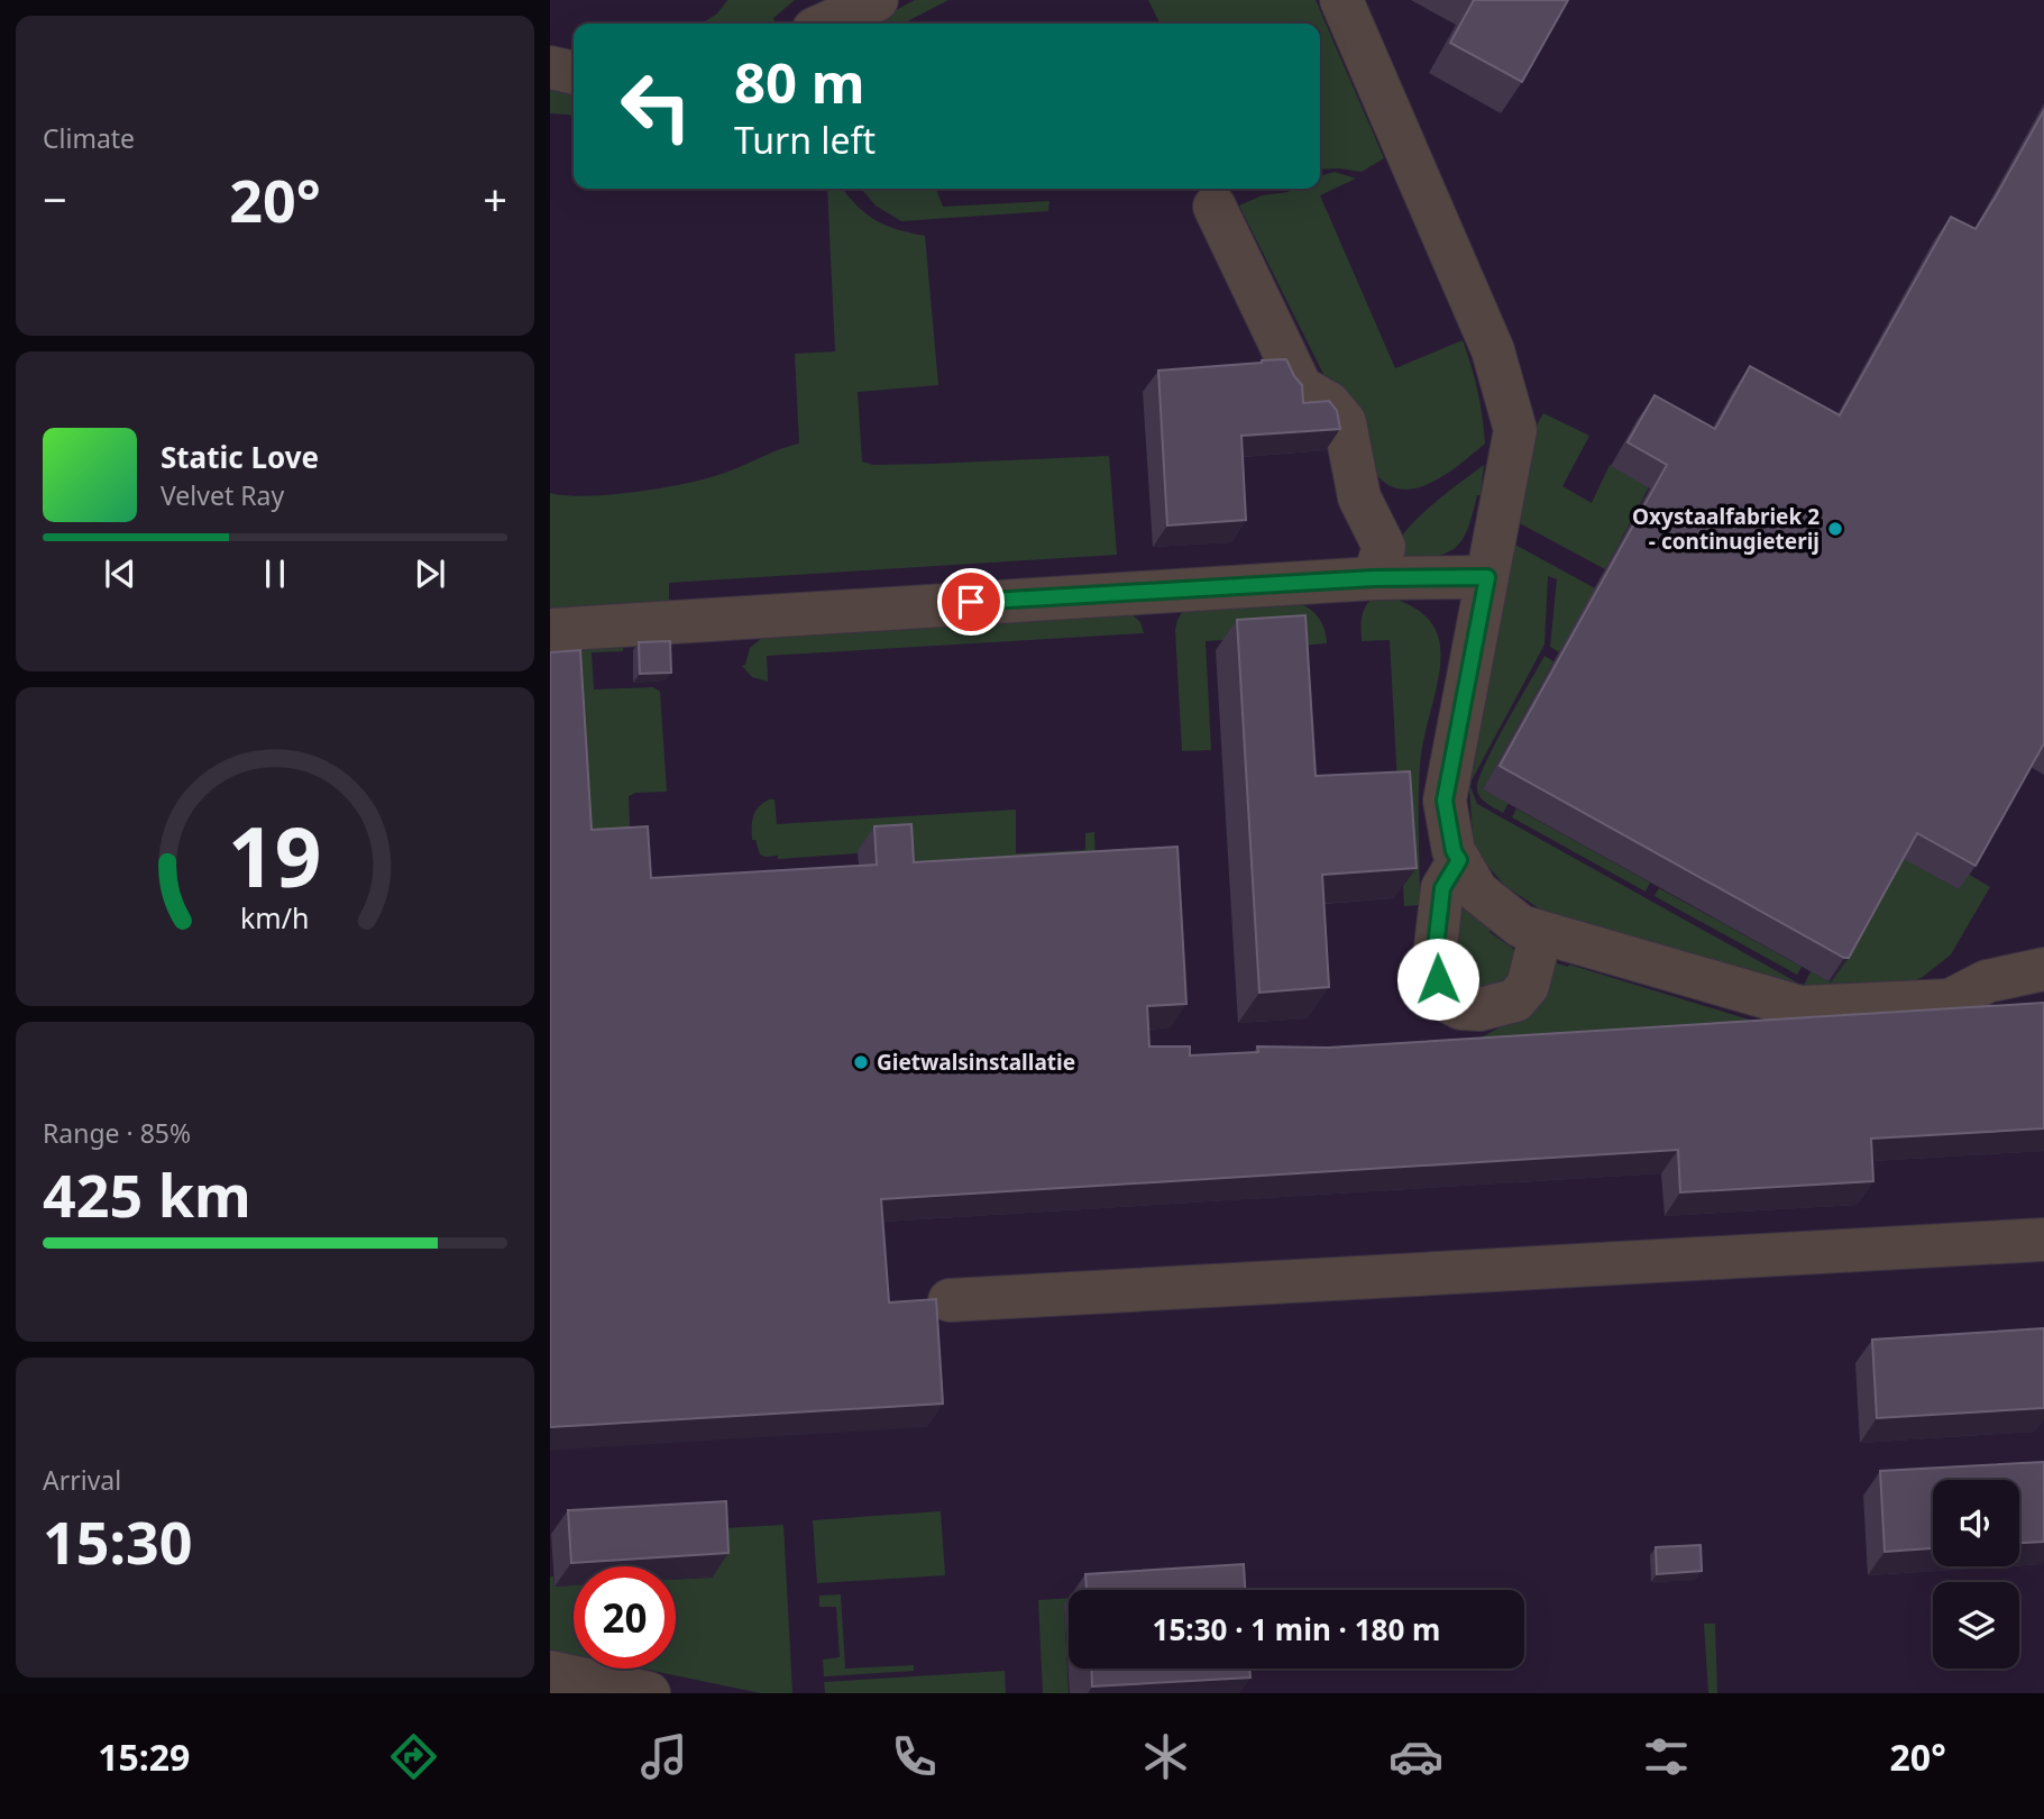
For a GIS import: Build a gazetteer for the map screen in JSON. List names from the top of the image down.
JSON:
{
  "places": ["Oxystaalfabriek 2 - continugieterij", "Gietwalsinstallatie"],
  "page": {
    "tile": [
      "Climate",
      ["Range · 85%", "425 km"],
      ["Arrival", "15:30"]
    ],
    "turn": ["80 m", "Turn left"],
    "heat": ["−", "20°", "+"],
    "song": ["Static Love", "Velvet Ray"],
    "limit": "20",
    "trip": "15:30 · 1 min · 180 m",
    "tabs": ["15:29", "20°"],
    "gauge": ["19", "km/h"]
  }
}
